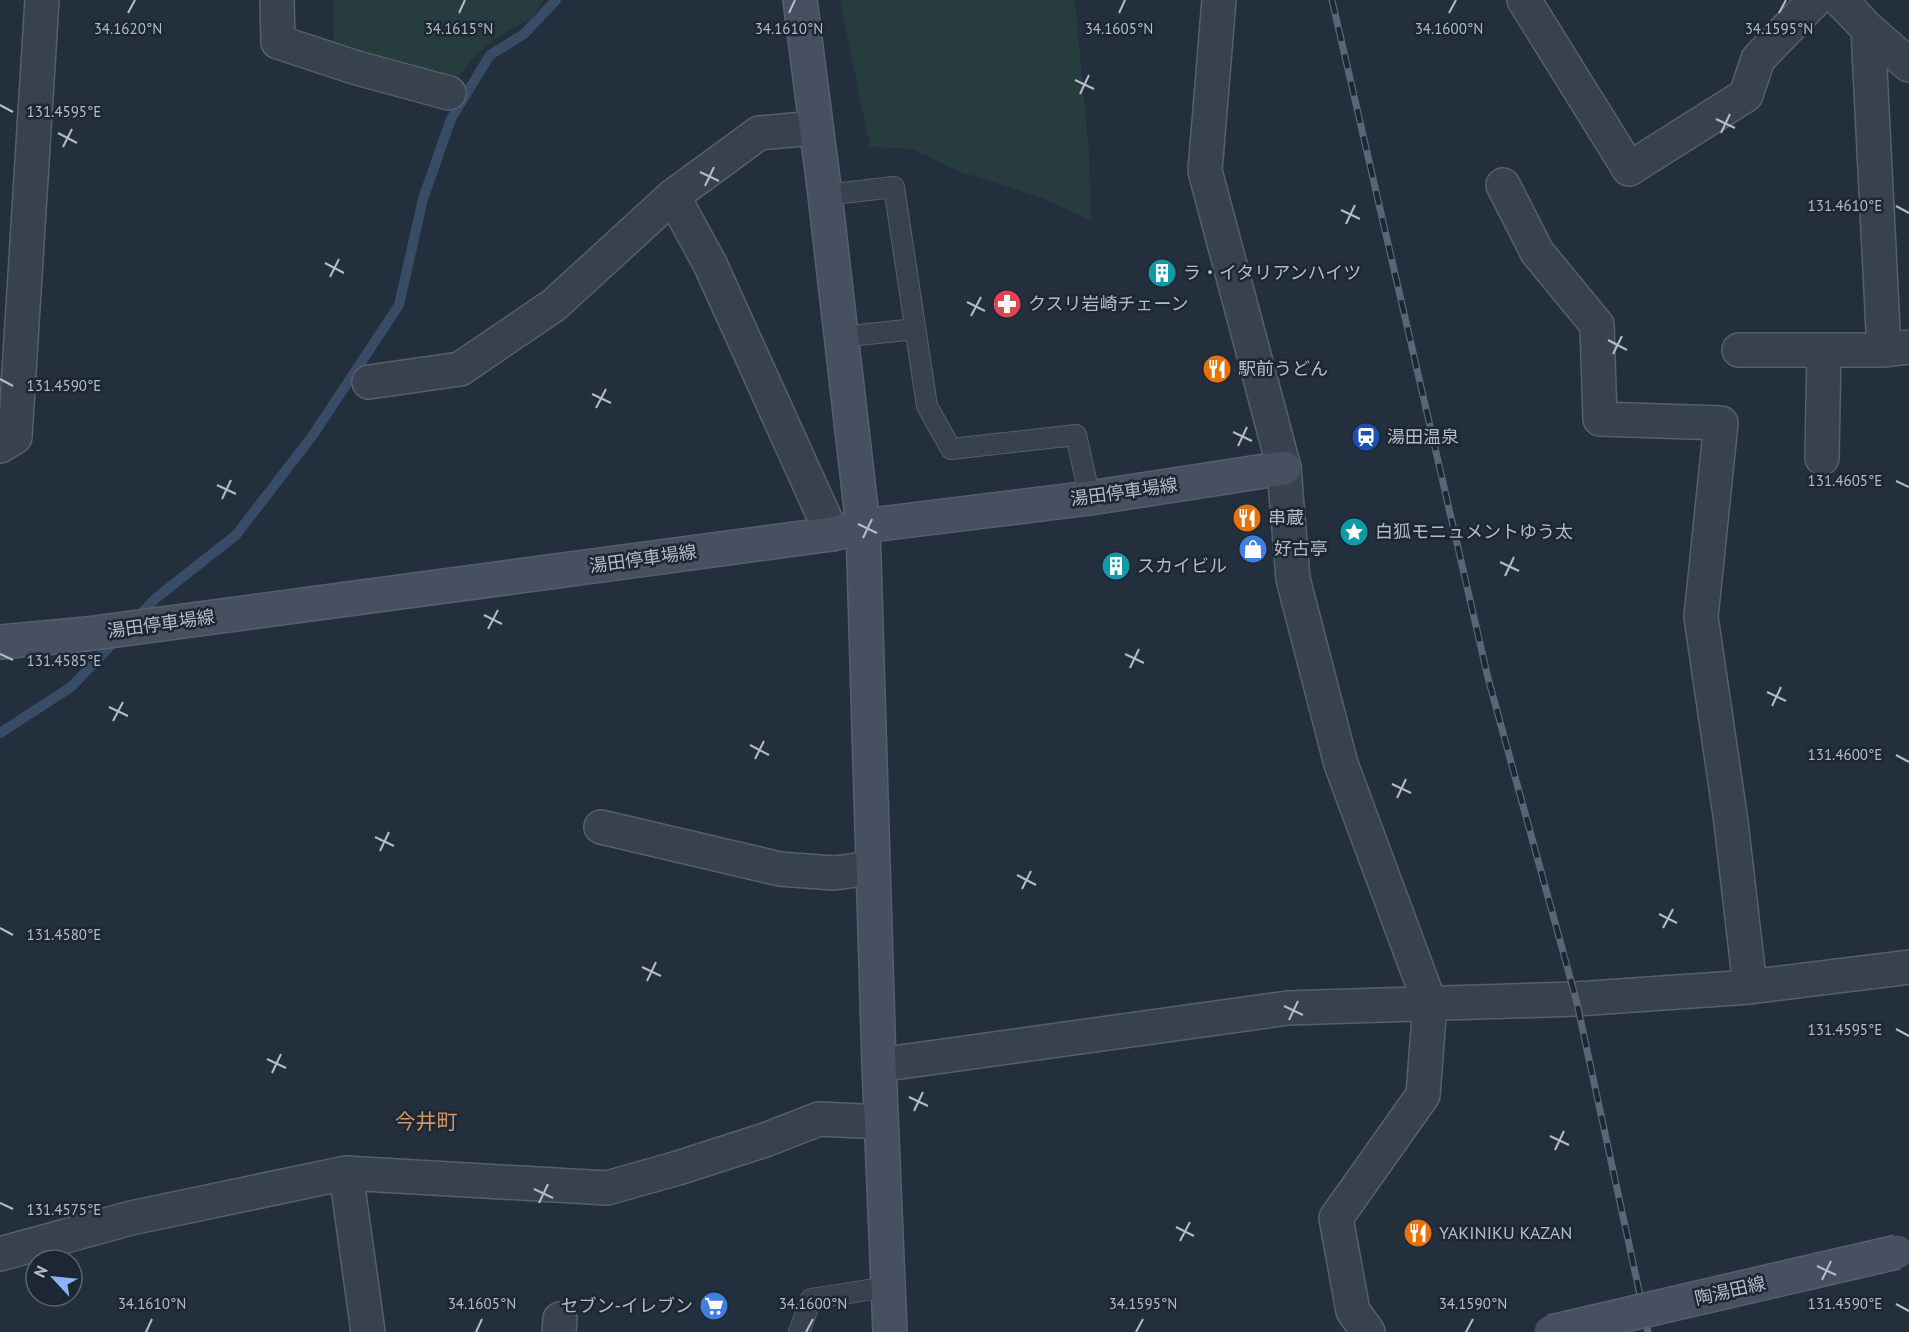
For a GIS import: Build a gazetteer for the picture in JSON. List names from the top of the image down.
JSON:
{
  "streets": {
    "main road": ["湯田停車場線", "陶湯田線"]
  },
  "districts": ["今井町"],
  "places": {
    "building": ["ラ・イタリアンハイツ", "スカイビル"],
    "pharmacy": ["クスリ岩崎チェーン"],
    "restaurant": ["駅前うどん", "串蔵", "YAKINIKU KAZAN"],
    "station": ["湯田温泉"],
    "place": ["白狐モニュメントゆう太"],
    "shop": ["好古亭"],
    "supermarket": ["セブン-イレブン"]
  },
  "north": "top left",
  "coordinates": [
    "34.1620°N",
    "34.1615°N",
    "34.1610°N",
    "34.1605°N",
    "34.1600°N",
    "34.1595°N",
    "131.4595°E",
    "131.4610°E",
    "131.4590°E",
    "131.4605°E",
    "131.4585°E",
    "131.4600°E",
    "131.4580°E",
    "131.4575°E",
    "34.1590°N"
  ]
}
